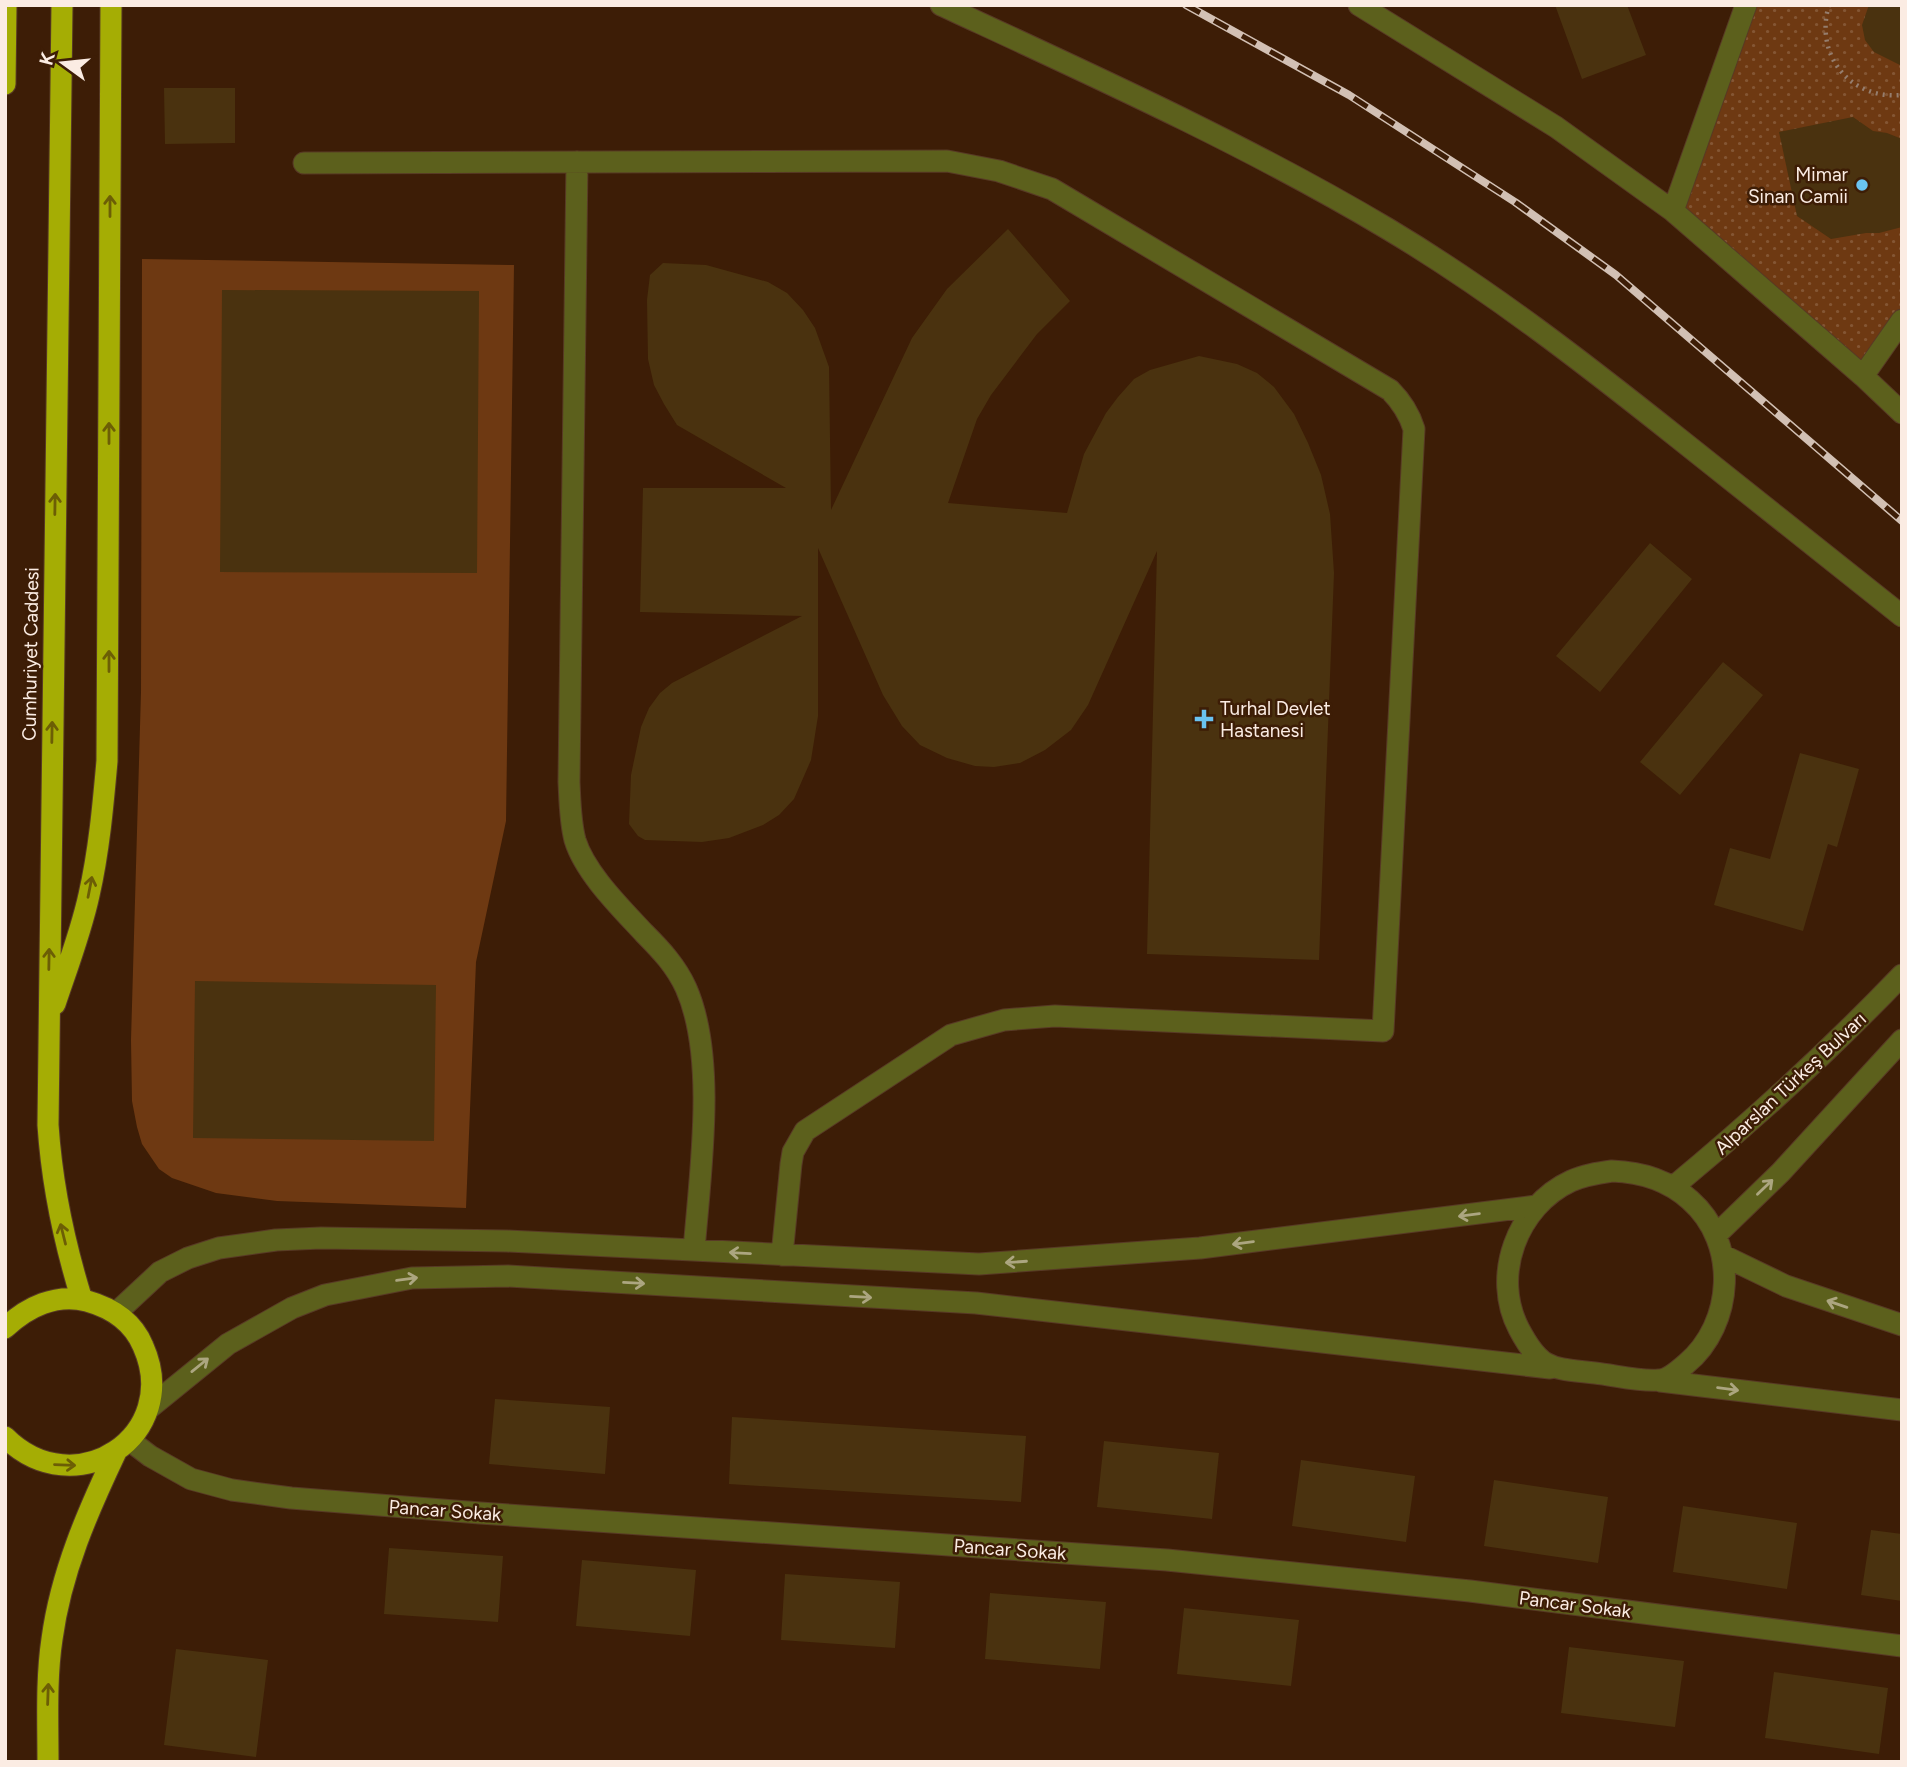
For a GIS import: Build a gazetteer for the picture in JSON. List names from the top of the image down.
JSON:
{
  "streets": {
    "highway": ["Cumhuriyet Caddesi"],
    "street": ["Alparslan Türkeş Bulvarı", "Pancar Sokak"]
  },
  "places": {
    "other": ["Mimar Sinan Camii"],
    "health": ["Turhal Devlet Hastanesi"]
  },
  "north": "left"
}
